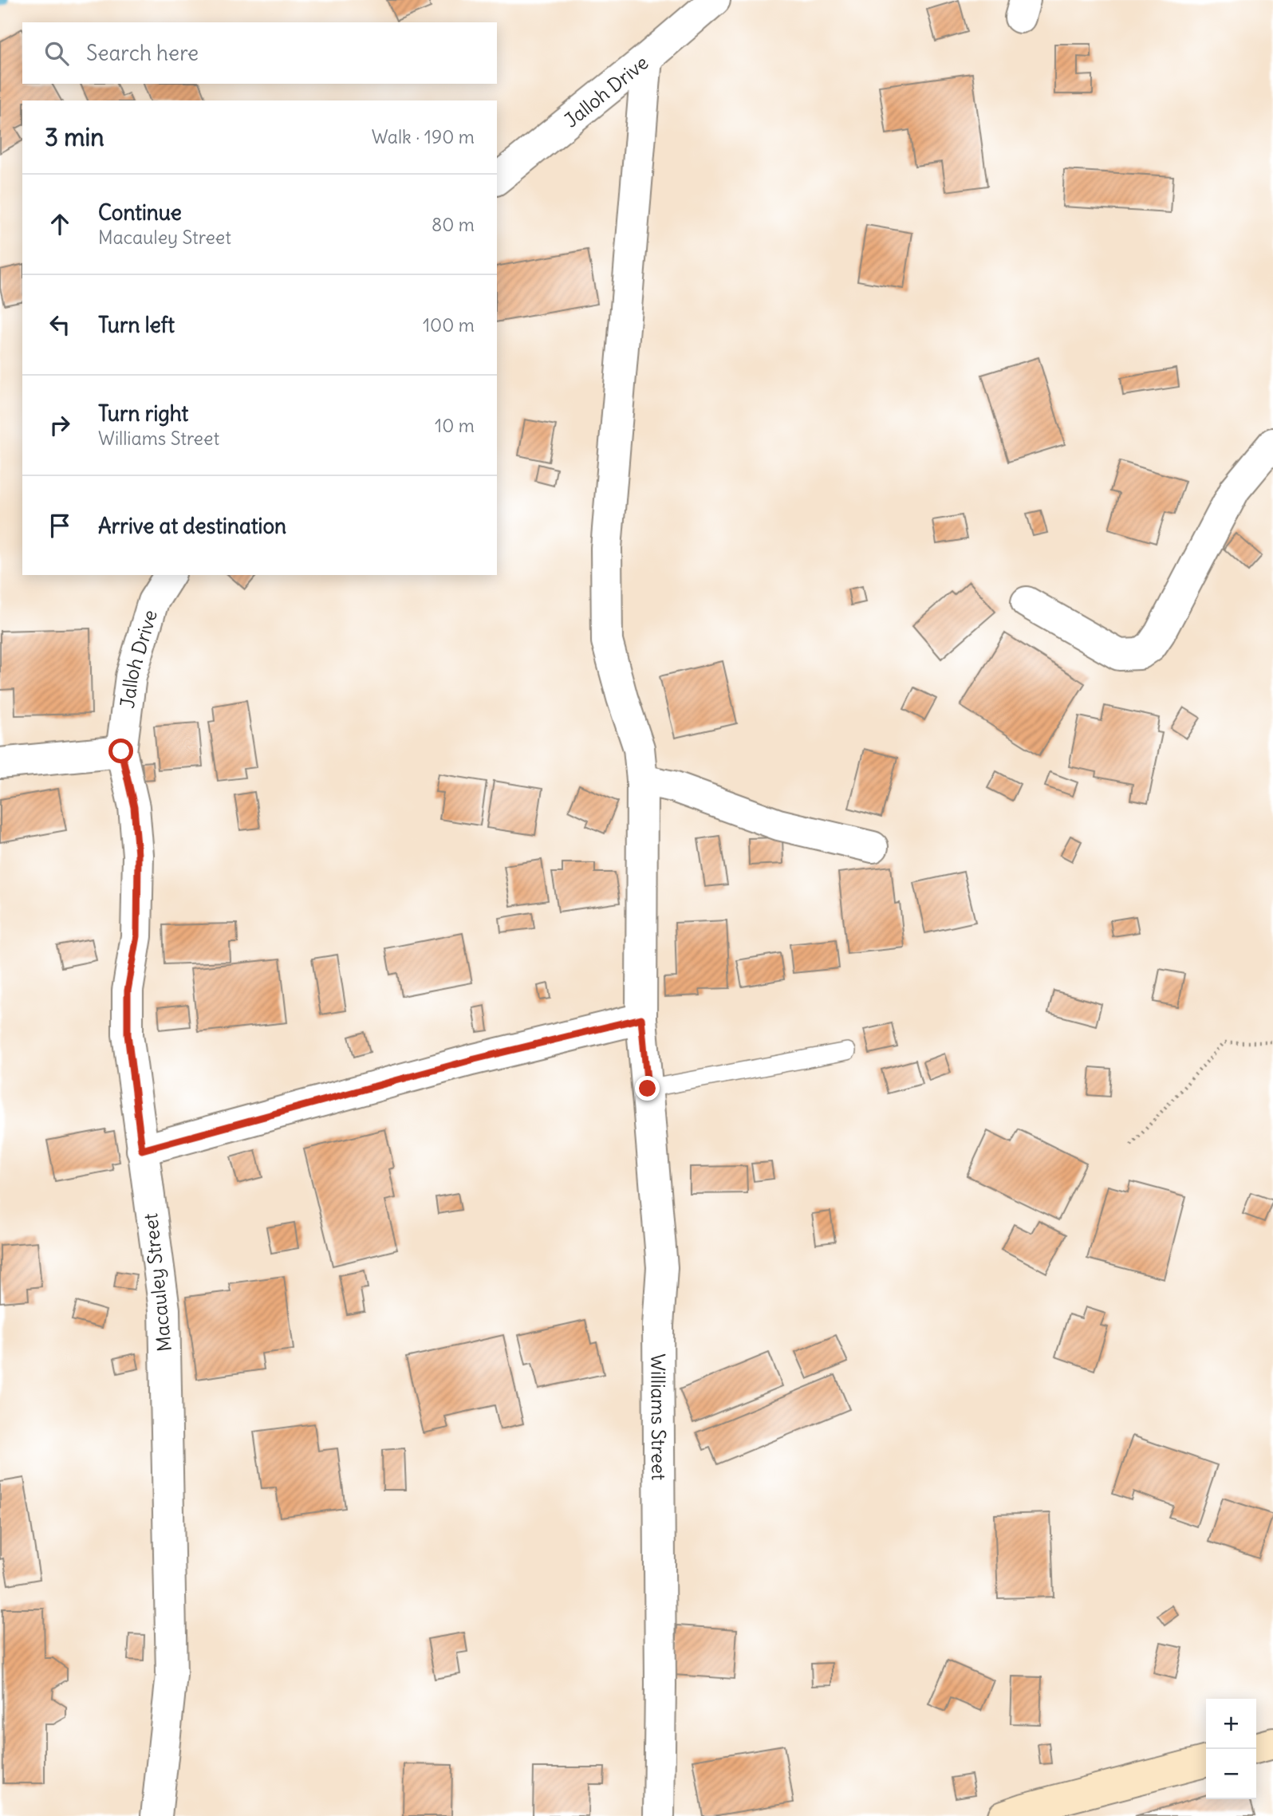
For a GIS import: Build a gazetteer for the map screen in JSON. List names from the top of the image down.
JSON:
{
  "streets": {
    "street": ["Jalloh Drive", "Macauley Street", "Williams Street"]
  },
  "crossings": [
    ["Jalloh Drive", "Macauley Street"],
    ["Jalloh Drive", "Williams Street"]
  ],
  "page": {
    "search": "Search here",
    "heading": ["3 min", "Walk · 190 m"],
    "list": [
      ["Continue", "Macauley Street", "80 m"],
      ["Turn left", "100 m"],
      ["Turn right", "Williams Street", "10 m"],
      "Arrive at destination"
    ],
    "map_buttons": ["+", "−"]
  }
}
